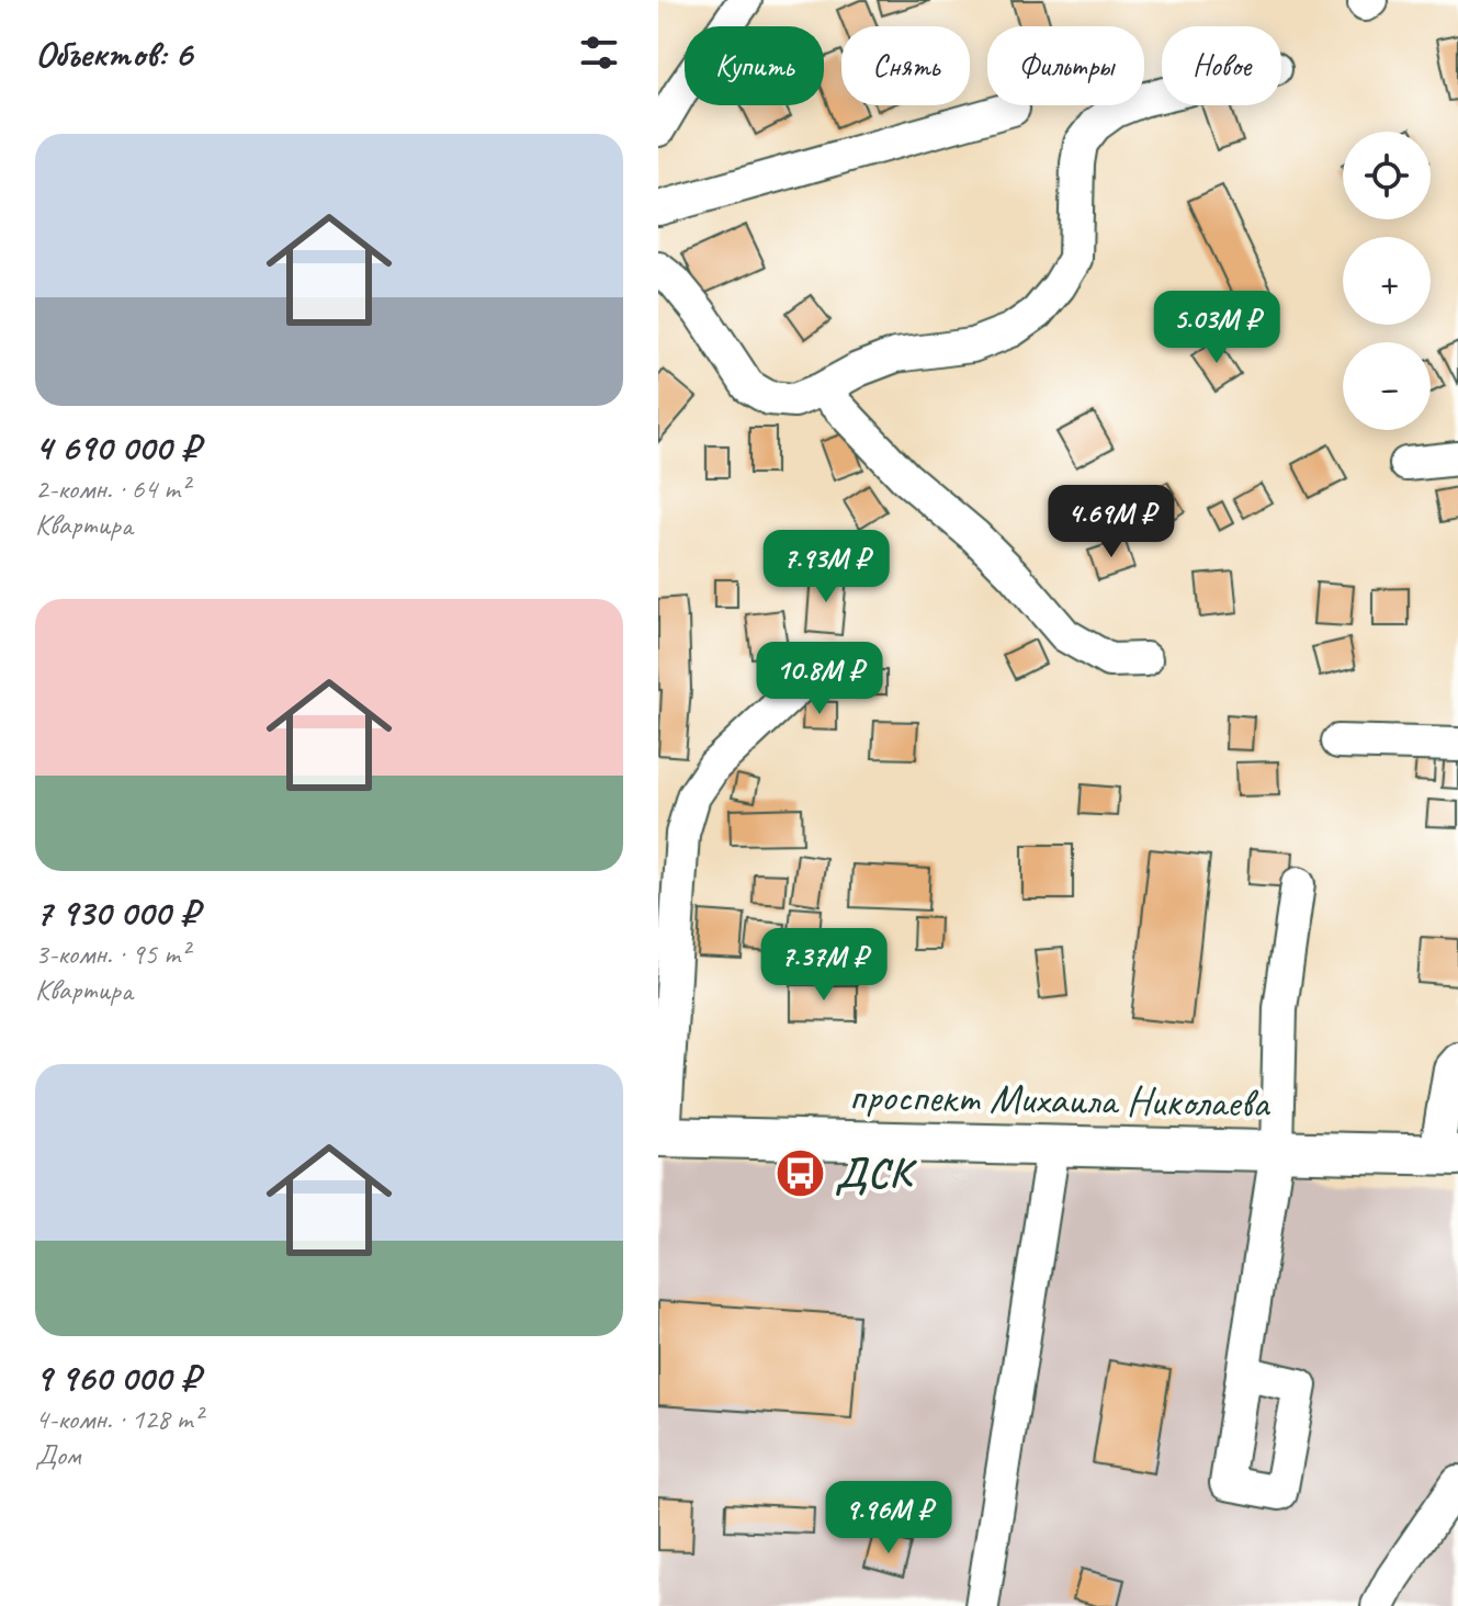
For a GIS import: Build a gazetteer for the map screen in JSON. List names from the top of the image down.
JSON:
{
  "streets": {
    "main road": ["проспект Михаила Николаева"]
  },
  "places": {
    "bus stop": ["ДСК"]
  },
  "page": {
    "heading": "Объектов: 6",
    "chip": [
      "Купить",
      "Снять",
      "Фильтры",
      "Новое"
    ],
    "list": [
      {
        "name": "4 690 000 ₽",
        "note": "2-комн. · 64 m² · Квартира"
      },
      {
        "name": "7 930 000 ₽",
        "note": "3-комн. · 95 m² · Квартира"
      },
      {
        "name": "9 960 000 ₽",
        "note": "4-комн. · 128 m² · Дом"
      }
    ],
    "map_buttons": ["+", "−"],
    "price": [
      "5.03M ₽",
      "4.69M ₽",
      "7.93M ₽",
      "10.8M ₽",
      "7.37M ₽",
      "9.96M ₽"
    ]
  }
}
